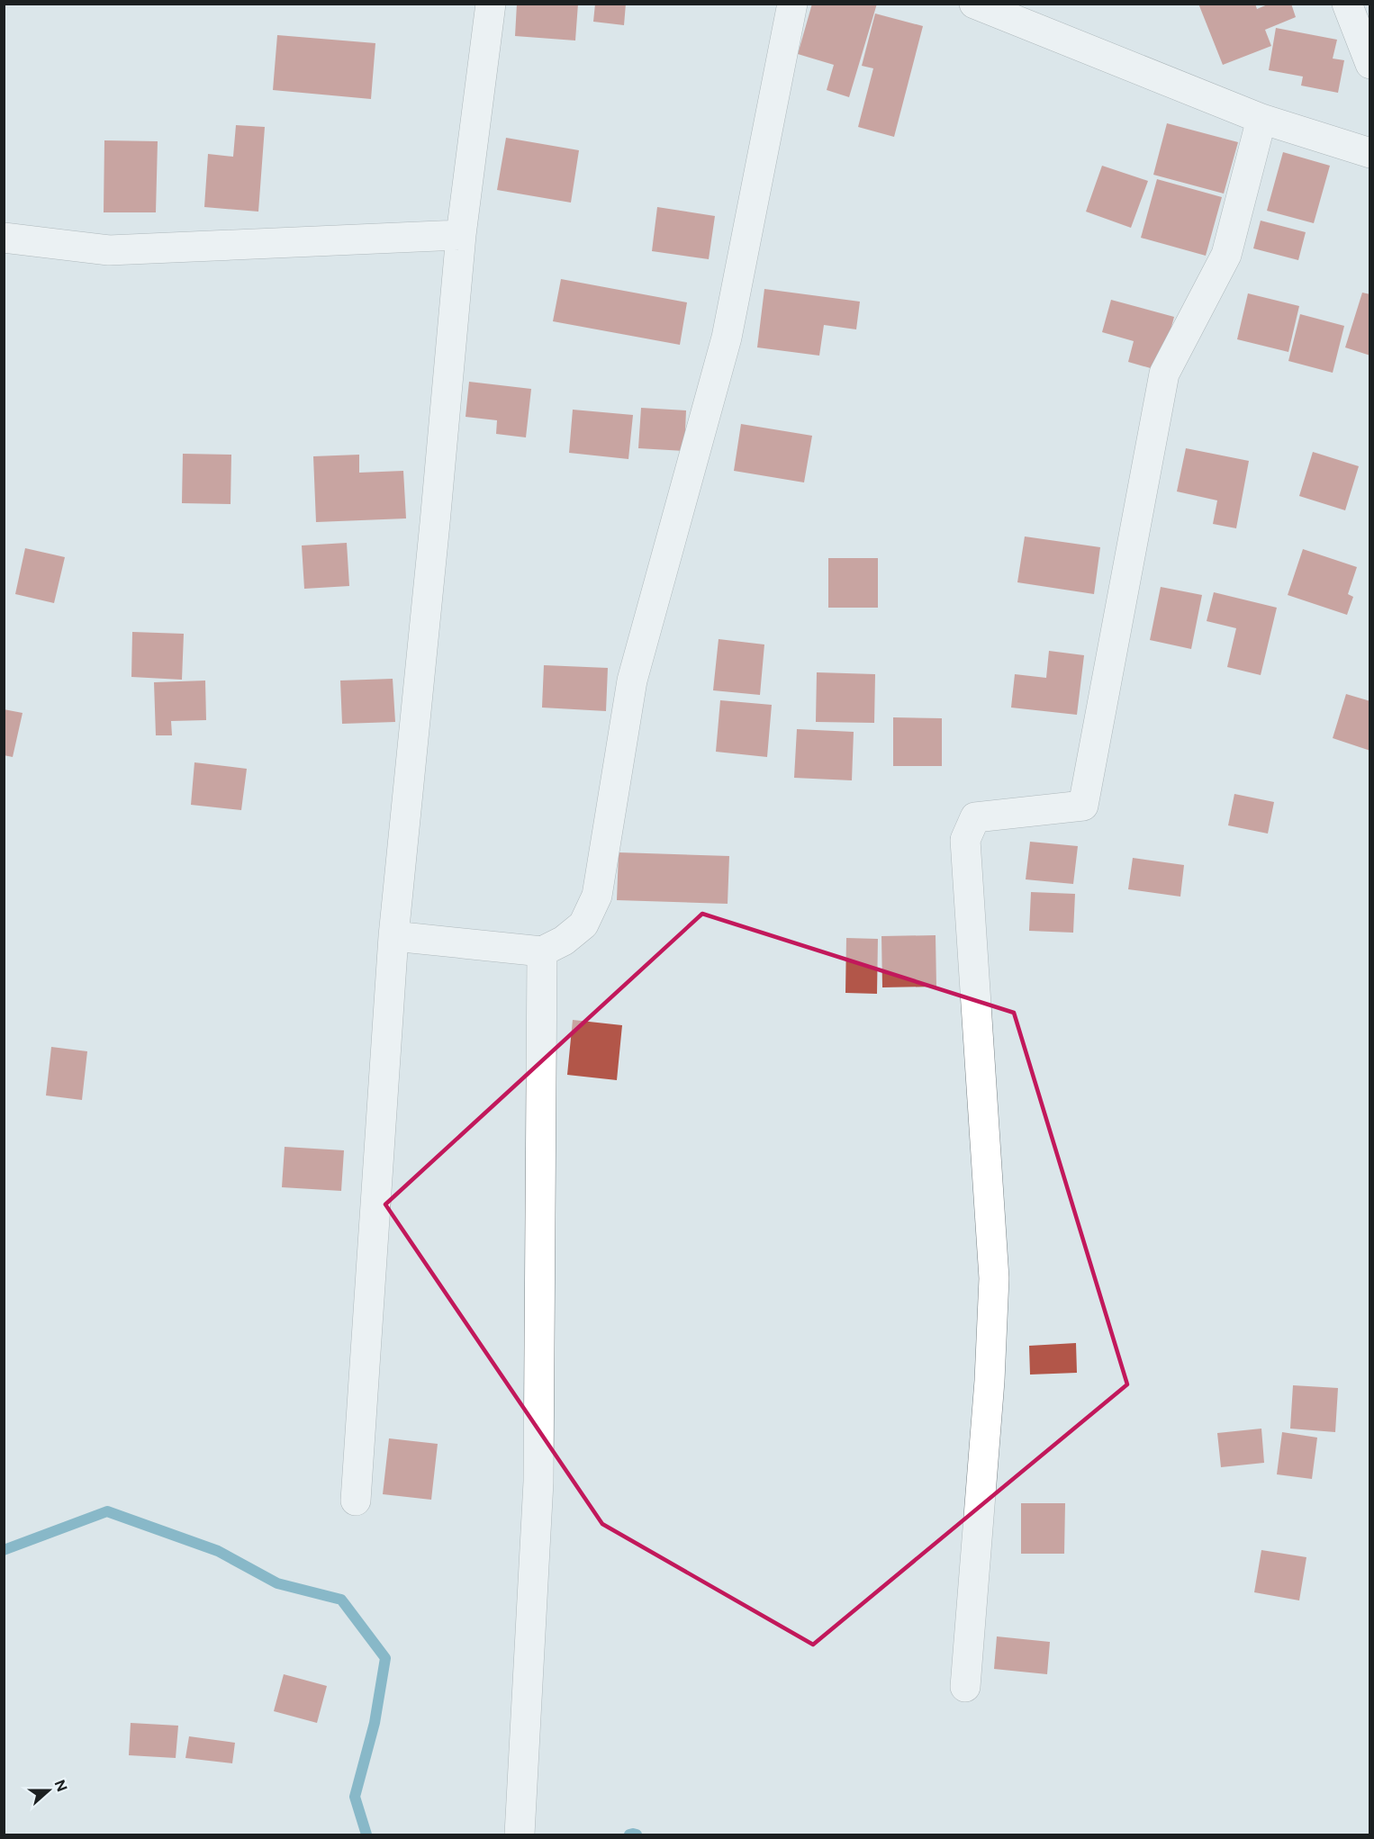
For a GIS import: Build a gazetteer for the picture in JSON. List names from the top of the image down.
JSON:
{
  "north": "right"
}
